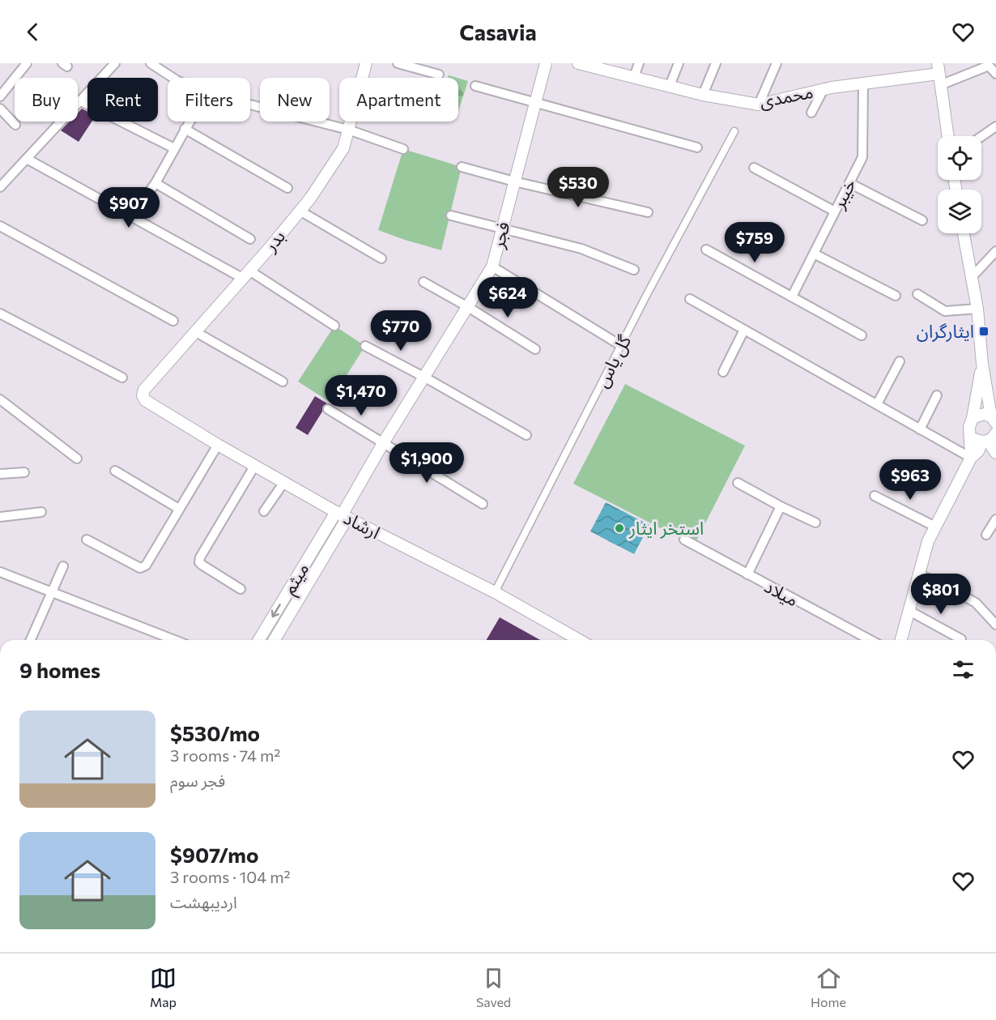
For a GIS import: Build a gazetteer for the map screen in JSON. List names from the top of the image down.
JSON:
{
  "streets": {
    "street": [
      "محمدی",
      "خیبر",
      "فجر",
      "بدر",
      "گل یاس",
      "ارشاد",
      "میثم",
      "میلاد"
    ]
  },
  "crossings": [
    ["محمدی", "خیبر"],
    ["فجر", "ارشاد"],
    ["فجر", "میثم"],
    ["بدر", "ارشاد"],
    ["گل یاس", "ارشاد"],
    ["ارشاد", "میثم"]
  ],
  "places": {
    "transit": ["ایثارگران"],
    "other": ["استخر ایثار"]
  },
  "page": {
    "header": "Casavia",
    "chip": [
      "Buy",
      "Rent",
      "Filters",
      "New",
      "Apartment"
    ],
    "price": [
      "$530",
      "$907",
      "$759",
      "$624",
      "$770",
      "$1,470",
      "$1,900",
      "$963",
      "$801"
    ],
    "heading": "9 homes",
    "list": [
      {
        "name": "$530/mo",
        "note": "3 rooms · 74 m² · فجر سوم"
      },
      {
        "name": "$907/mo",
        "note": "3 rooms · 104 m² · اردیبهشت"
      }
    ],
    "tabs": ["Map", "Saved", "Home"]
  }
}
